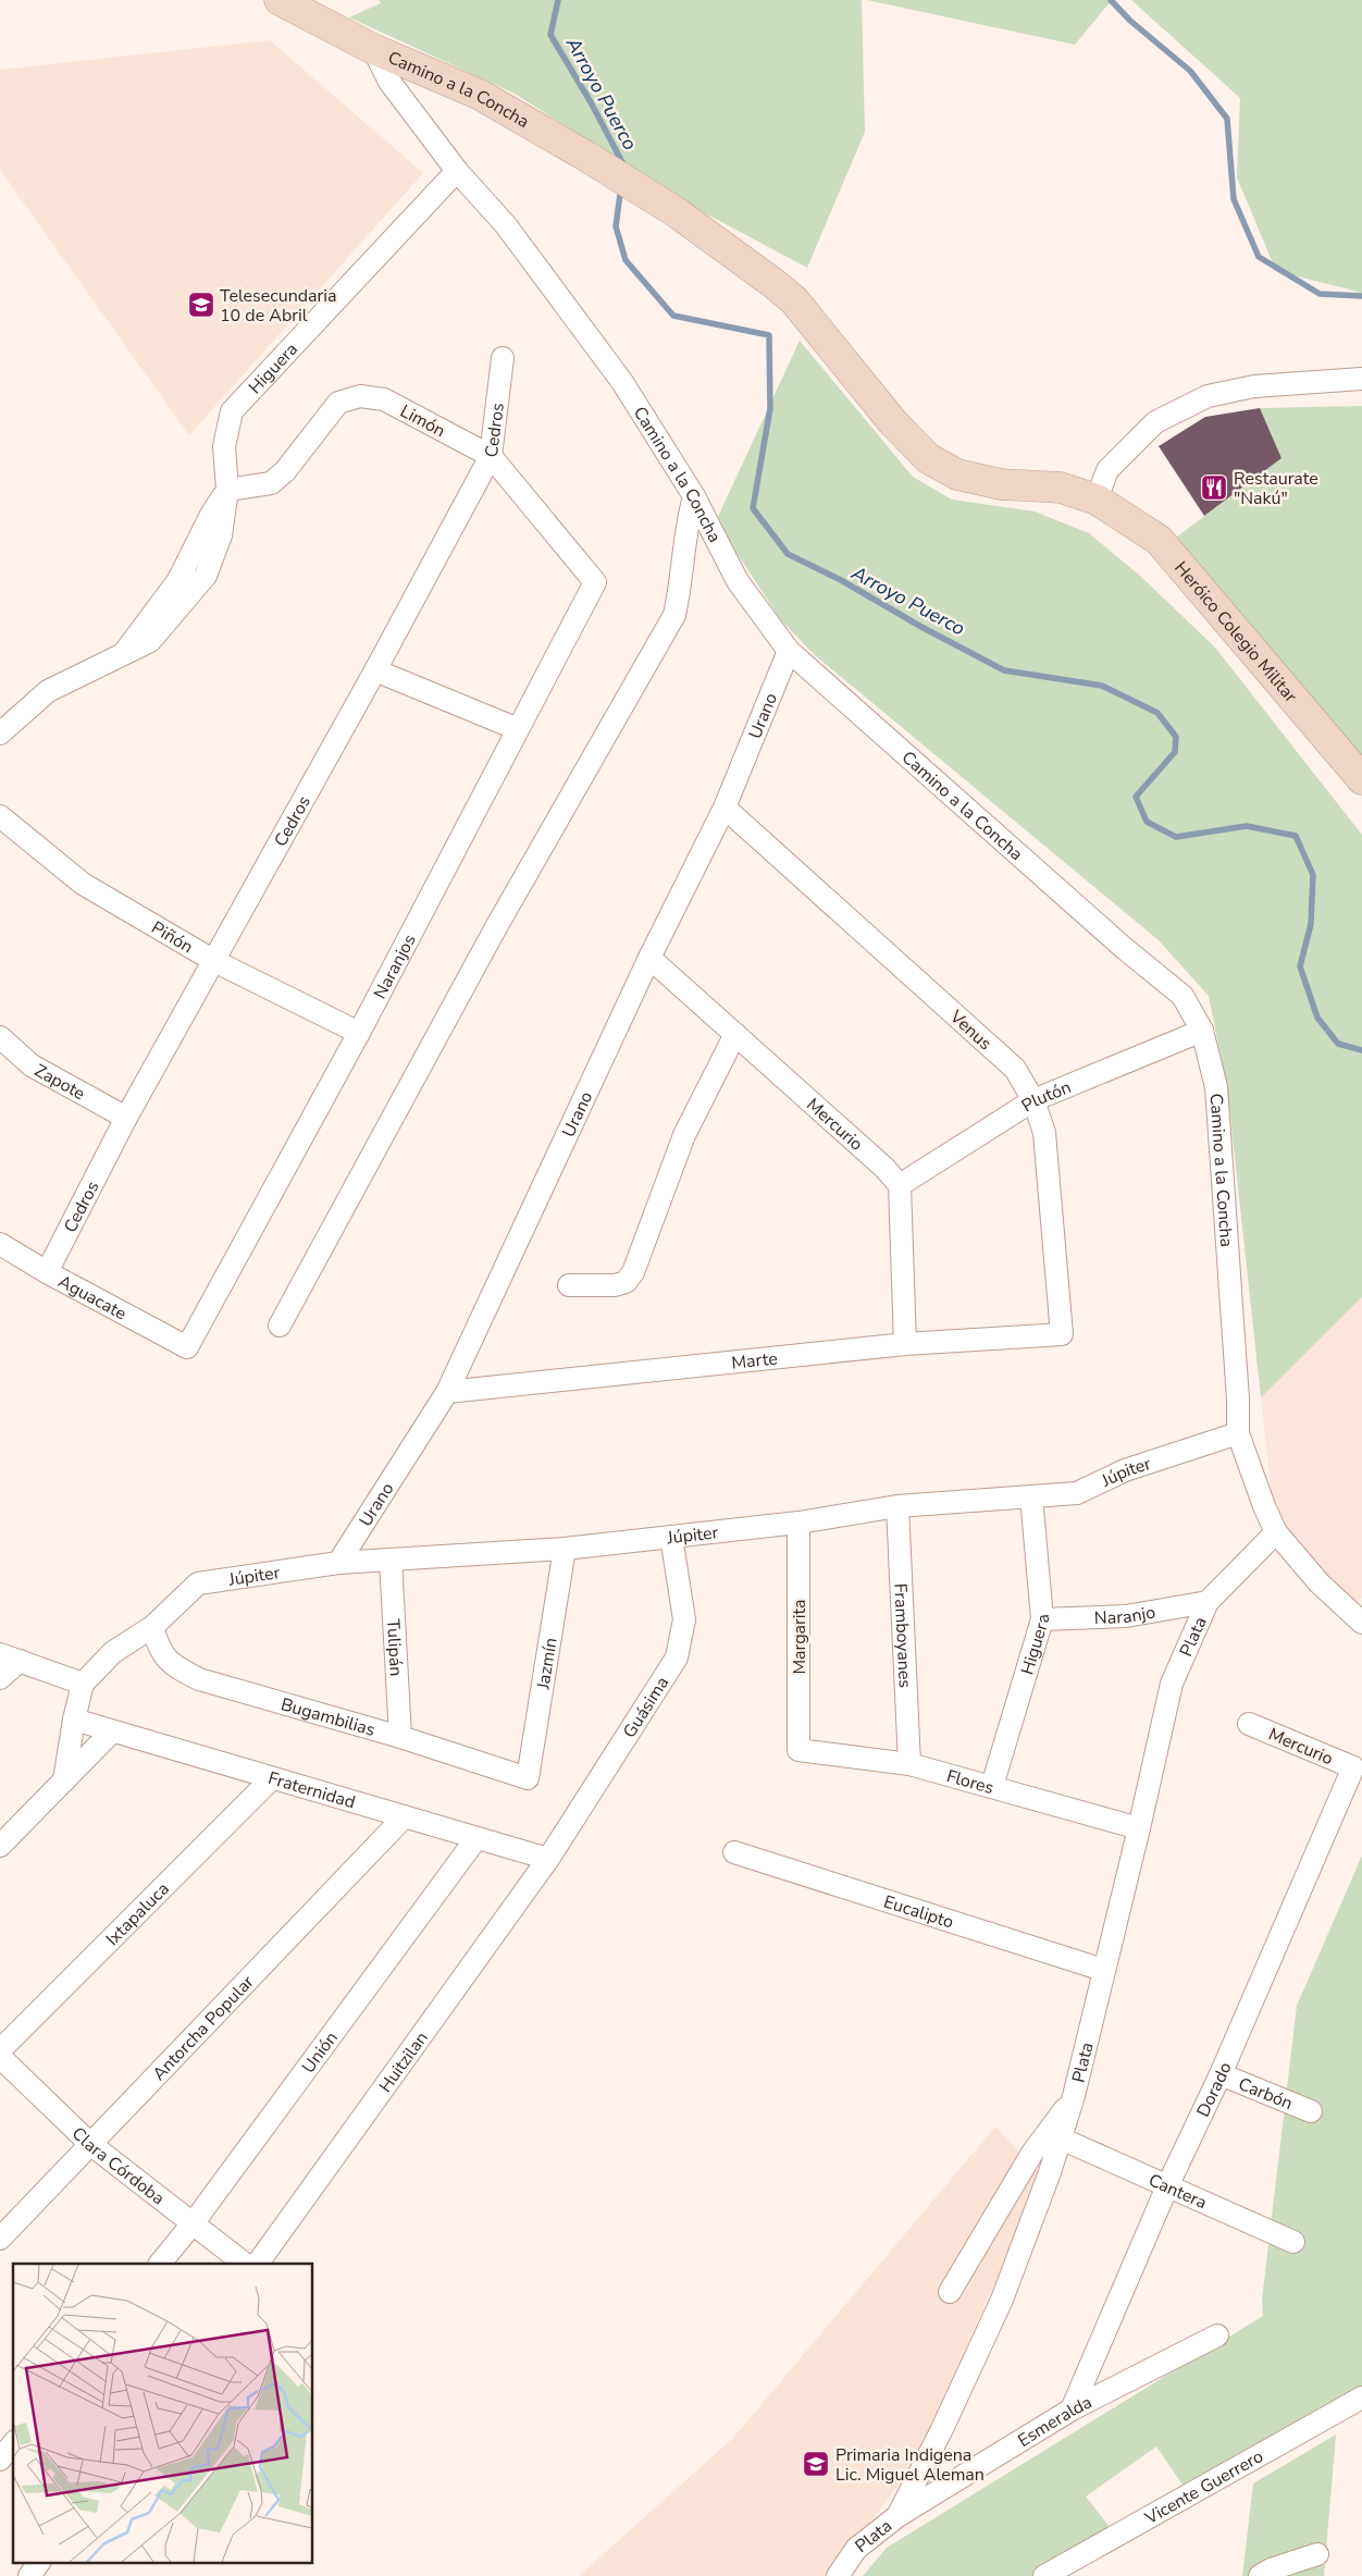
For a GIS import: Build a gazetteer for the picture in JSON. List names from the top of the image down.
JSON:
{
  "streets": {
    "street": [
      "Camino a la Concha",
      "Higuera",
      "Limón",
      "Cedros",
      "Heróico Colegio Militar",
      "Urano",
      "Piñón",
      "Naranjos",
      "Venus",
      "Zapote",
      "Plutón",
      "Mercurio",
      "Aguacate",
      "Marte",
      "Júpiter",
      "Naranjo",
      "Framboyanes",
      "Margarita",
      "Plata",
      "Tulipán",
      "Jazmín",
      "Guásima",
      "Bugambilias",
      "Flores",
      "Fraternidad",
      "Eucalipto",
      "Ixtapaluca",
      "Antorcha Popular",
      "Unión",
      "Huitzilan",
      "Dorado",
      "Carbón",
      "Clara Córdoba",
      "Cantera",
      "Esmeralda",
      "Vicente Guerrero"
    ]
  },
  "crossings": [
    ["Camino a la Concha", "Higuera"],
    ["Camino a la Concha", "Heróico Colegio Militar"],
    ["Camino a la Concha", "Urano"],
    ["Camino a la Concha", "Plutón"],
    ["Camino a la Concha", "Júpiter"],
    ["Camino a la Concha", "Plata"],
    ["Higuera", "Limón"],
    ["Higuera", "Júpiter"],
    ["Higuera", "Naranjo"],
    ["Higuera", "Flores"],
    ["Limón", "Cedros"],
    ["Limón", "Naranjos"],
    ["Cedros", "Piñón"],
    ["Cedros", "Zapote"],
    ["Cedros", "Aguacate"],
    ["Urano", "Venus"],
    ["Urano", "Mercurio"],
    ["Urano", "Marte"],
    ["Urano", "Júpiter"],
    ["Piñón", "Naranjos"],
    ["Naranjos", "Aguacate"],
    ["Venus", "Plutón"],
    ["Venus", "Marte"],
    ["Plutón", "Mercurio"],
    ["Mercurio", "Dorado"],
    ["Júpiter", "Framboyanes"],
    ["Júpiter", "Margarita"],
    ["Júpiter", "Tulipán"],
    ["Júpiter", "Jazmín"],
    ["Júpiter", "Guásima"],
    ["Júpiter", "Bugambilias"],
    ["Naranjo", "Plata"],
    ["Framboyanes", "Flores"],
    ["Margarita", "Flores"],
    ["Plata", "Flores"],
    ["Plata", "Eucalipto"],
    ["Plata", "Cantera"],
    ["Plata", "Esmeralda"],
    ["Tulipán", "Bugambilias"],
    ["Jazmín", "Bugambilias"],
    ["Guásima", "Fraternidad"],
    ["Guásima", "Huitzilan"],
    ["Fraternidad", "Ixtapaluca"],
    ["Fraternidad", "Antorcha Popular"],
    ["Fraternidad", "Unión"],
    ["Fraternidad", "Huitzilan"],
    ["Antorcha Popular", "Clara Córdoba"],
    ["Unión", "Clara Córdoba"],
    ["Dorado", "Carbón"],
    ["Dorado", "Cantera"],
    ["Dorado", "Esmeralda"]
  ],
  "water": ["Arroyo Puerco"],
  "places": {
    "school or university": ["Telesecundaria 10 de Abril", "Primaria Indigena Lic. Miguel Aleman"],
    "restaurant": ["Restaurate \"Nakú\""]
  }
}
